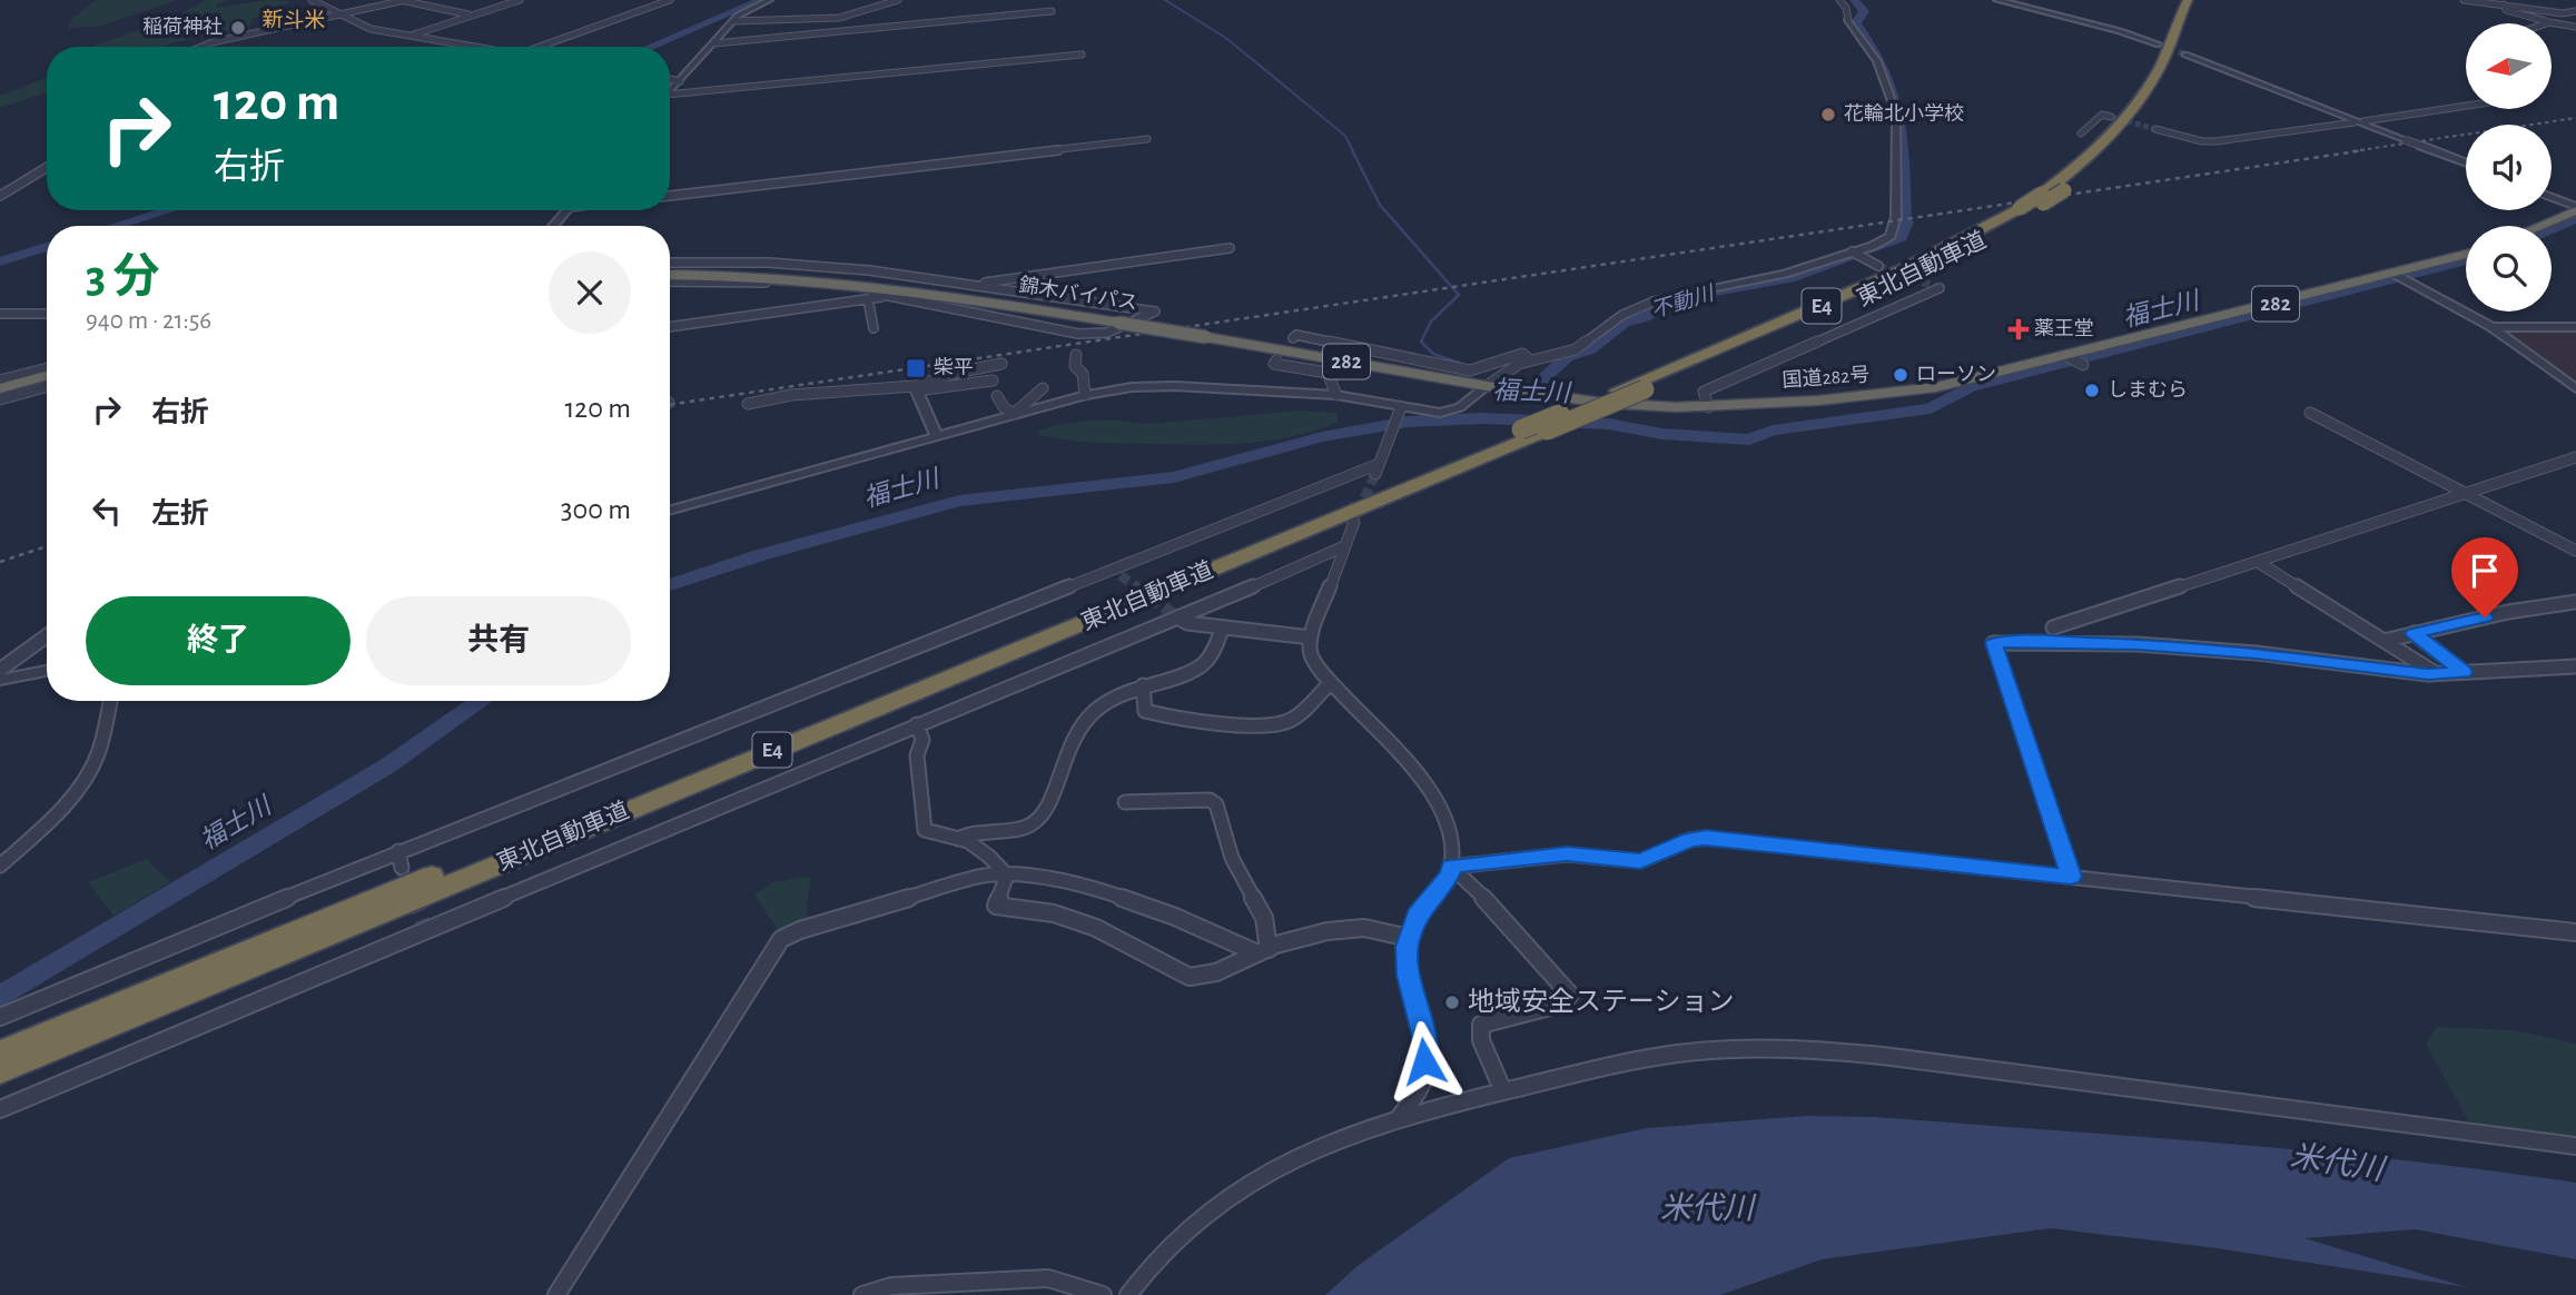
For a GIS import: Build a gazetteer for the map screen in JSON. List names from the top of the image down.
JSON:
{
  "streets": {
    "highway": [
      "東北自動車道",
      "錦木バイパス",
      "282",
      "E4",
      "国道282号"
    ]
  },
  "crossings": [
    ["錦木バイパス", "国道282号"]
  ],
  "districts": ["新斗米"],
  "water": ["不動川", "福士川", "米代川"],
  "places": {
    "other": [
      "稲荷神社",
      "花輪北小学校",
      "ローソン",
      "しまむら",
      "地域安全ステーション"
    ],
    "health": ["薬王堂"],
    "transit": ["柴平"]
  },
  "north": "left",
  "page": {
    "turn": ["120 m", "右折"],
    "heading": ["3 分", "940 m · 21:56"],
    "list": [
      {
        "name": "右折",
        "value": "120 m"
      },
      {
        "name": "左折",
        "value": "300 m"
      }
    ],
    "buttons": ["終了", "共有"]
  }
}
